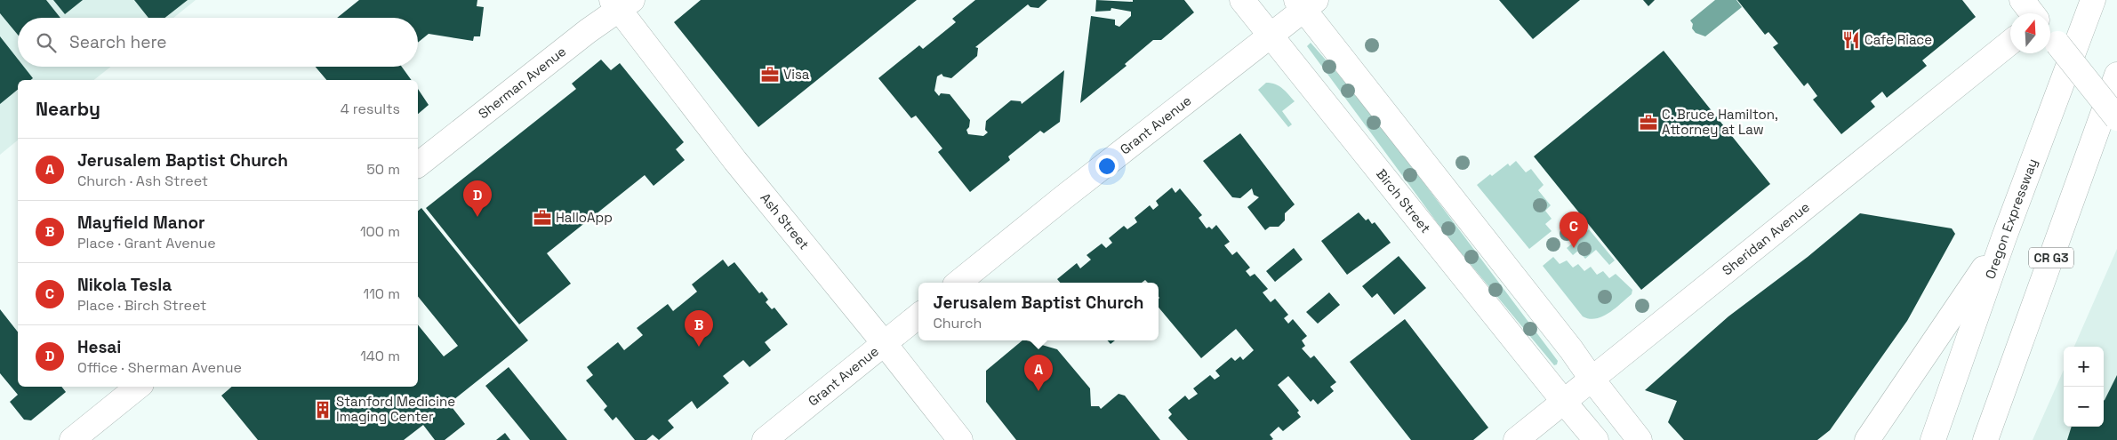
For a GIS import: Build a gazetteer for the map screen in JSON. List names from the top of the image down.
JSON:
{
  "streets": {
    "street": [
      "Sherman Avenue",
      "Grant Avenue",
      "Birch Street",
      "Oregon Expressway",
      "Ash Street",
      "Sheridan Avenue",
      "CR G3"
    ]
  },
  "crossings": [
    ["Sherman Avenue", "Ash Street"],
    ["Grant Avenue", "Birch Street"],
    ["Grant Avenue", "Ash Street"],
    ["Birch Street", "Sheridan Avenue"]
  ],
  "places": {
    "restaurant": ["Cafe Riace"],
    "office": ["Visa", "C. Bruce Hamilton, Attorney at Law", "HalloApp"],
    "building": ["Stanford Medicine Imaging Center"]
  },
  "north": "top",
  "page": {
    "search": "Search here",
    "heading": ["Nearby", "4 results"],
    "list": [
      {
        "mark": "A",
        "name": "Jerusalem Baptist Church",
        "note": "Church · Ash Street",
        "value": "50 m"
      },
      {
        "mark": "B",
        "name": "Mayfield Manor",
        "note": "Place · Grant Avenue",
        "value": "100 m"
      },
      {
        "mark": "C",
        "name": "Nikola Tesla",
        "note": "Place · Birch Street",
        "value": "110 m"
      },
      {
        "mark": "D",
        "name": "Hesai",
        "note": "Office · Sherman Avenue",
        "value": "140 m"
      }
    ],
    "pins": [
      "D",
      "C",
      "B",
      "A"
    ],
    "popup": ["Jerusalem Baptist Church", "Church"],
    "map_buttons": ["+", "−"]
  }
}
